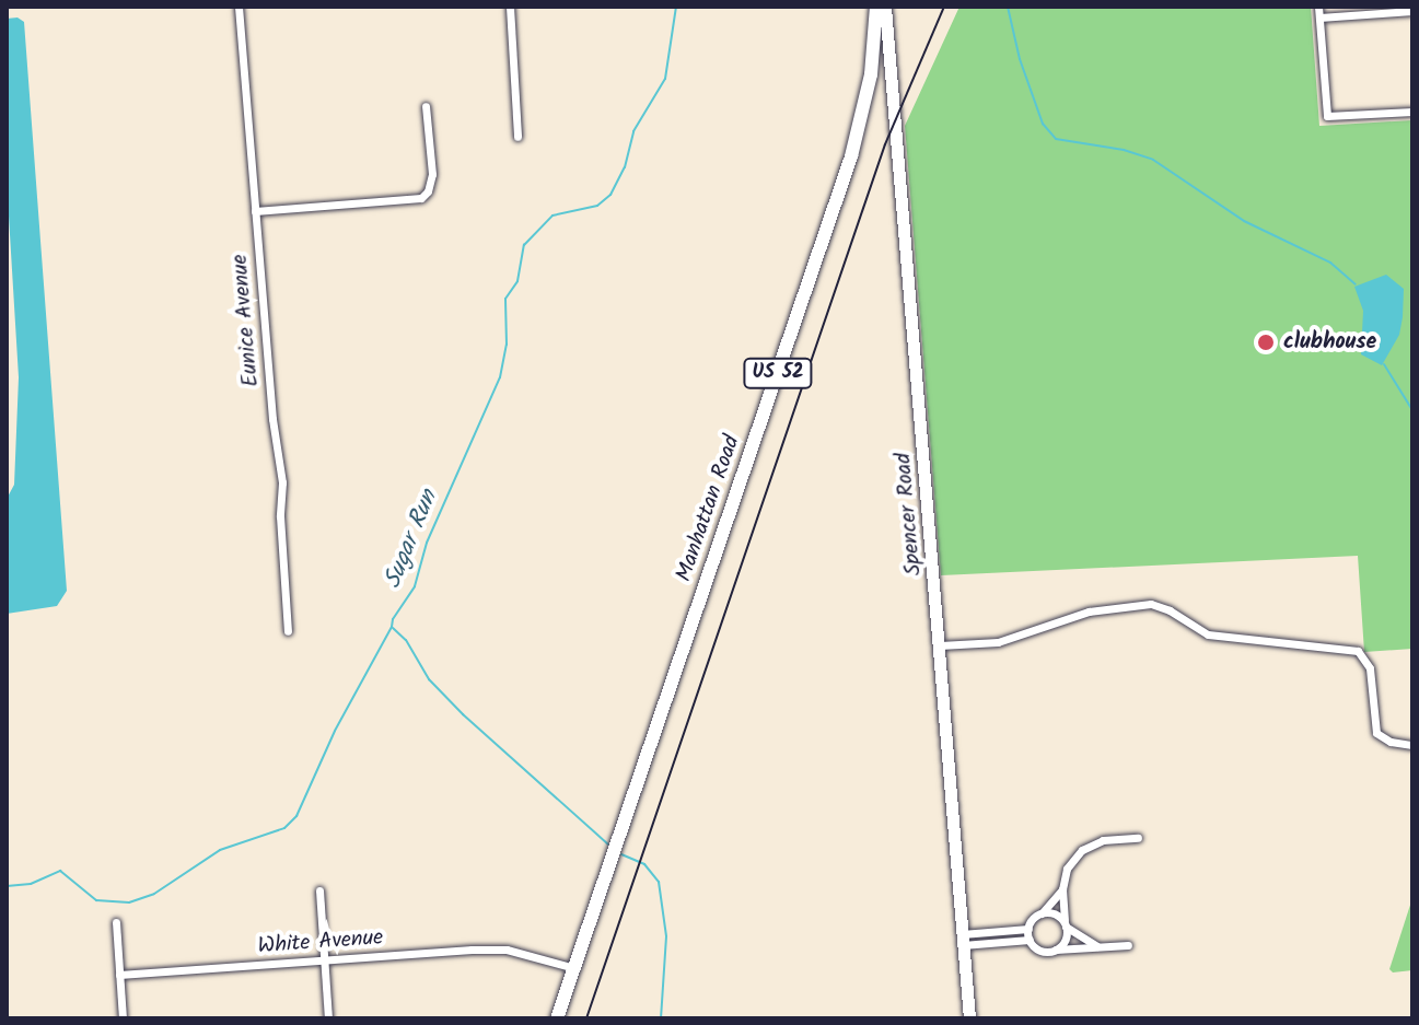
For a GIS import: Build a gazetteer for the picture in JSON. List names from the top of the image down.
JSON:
{
  "streets": {
    "main road": ["US 52", "Manhattan Road"],
    "street": ["Eunice Avenue", "Spencer Road", "White Avenue"]
  },
  "crossings": [
    ["Manhattan Road", "White Avenue"]
  ],
  "water": ["Sugar Run"],
  "places": ["clubhouse"]
}
